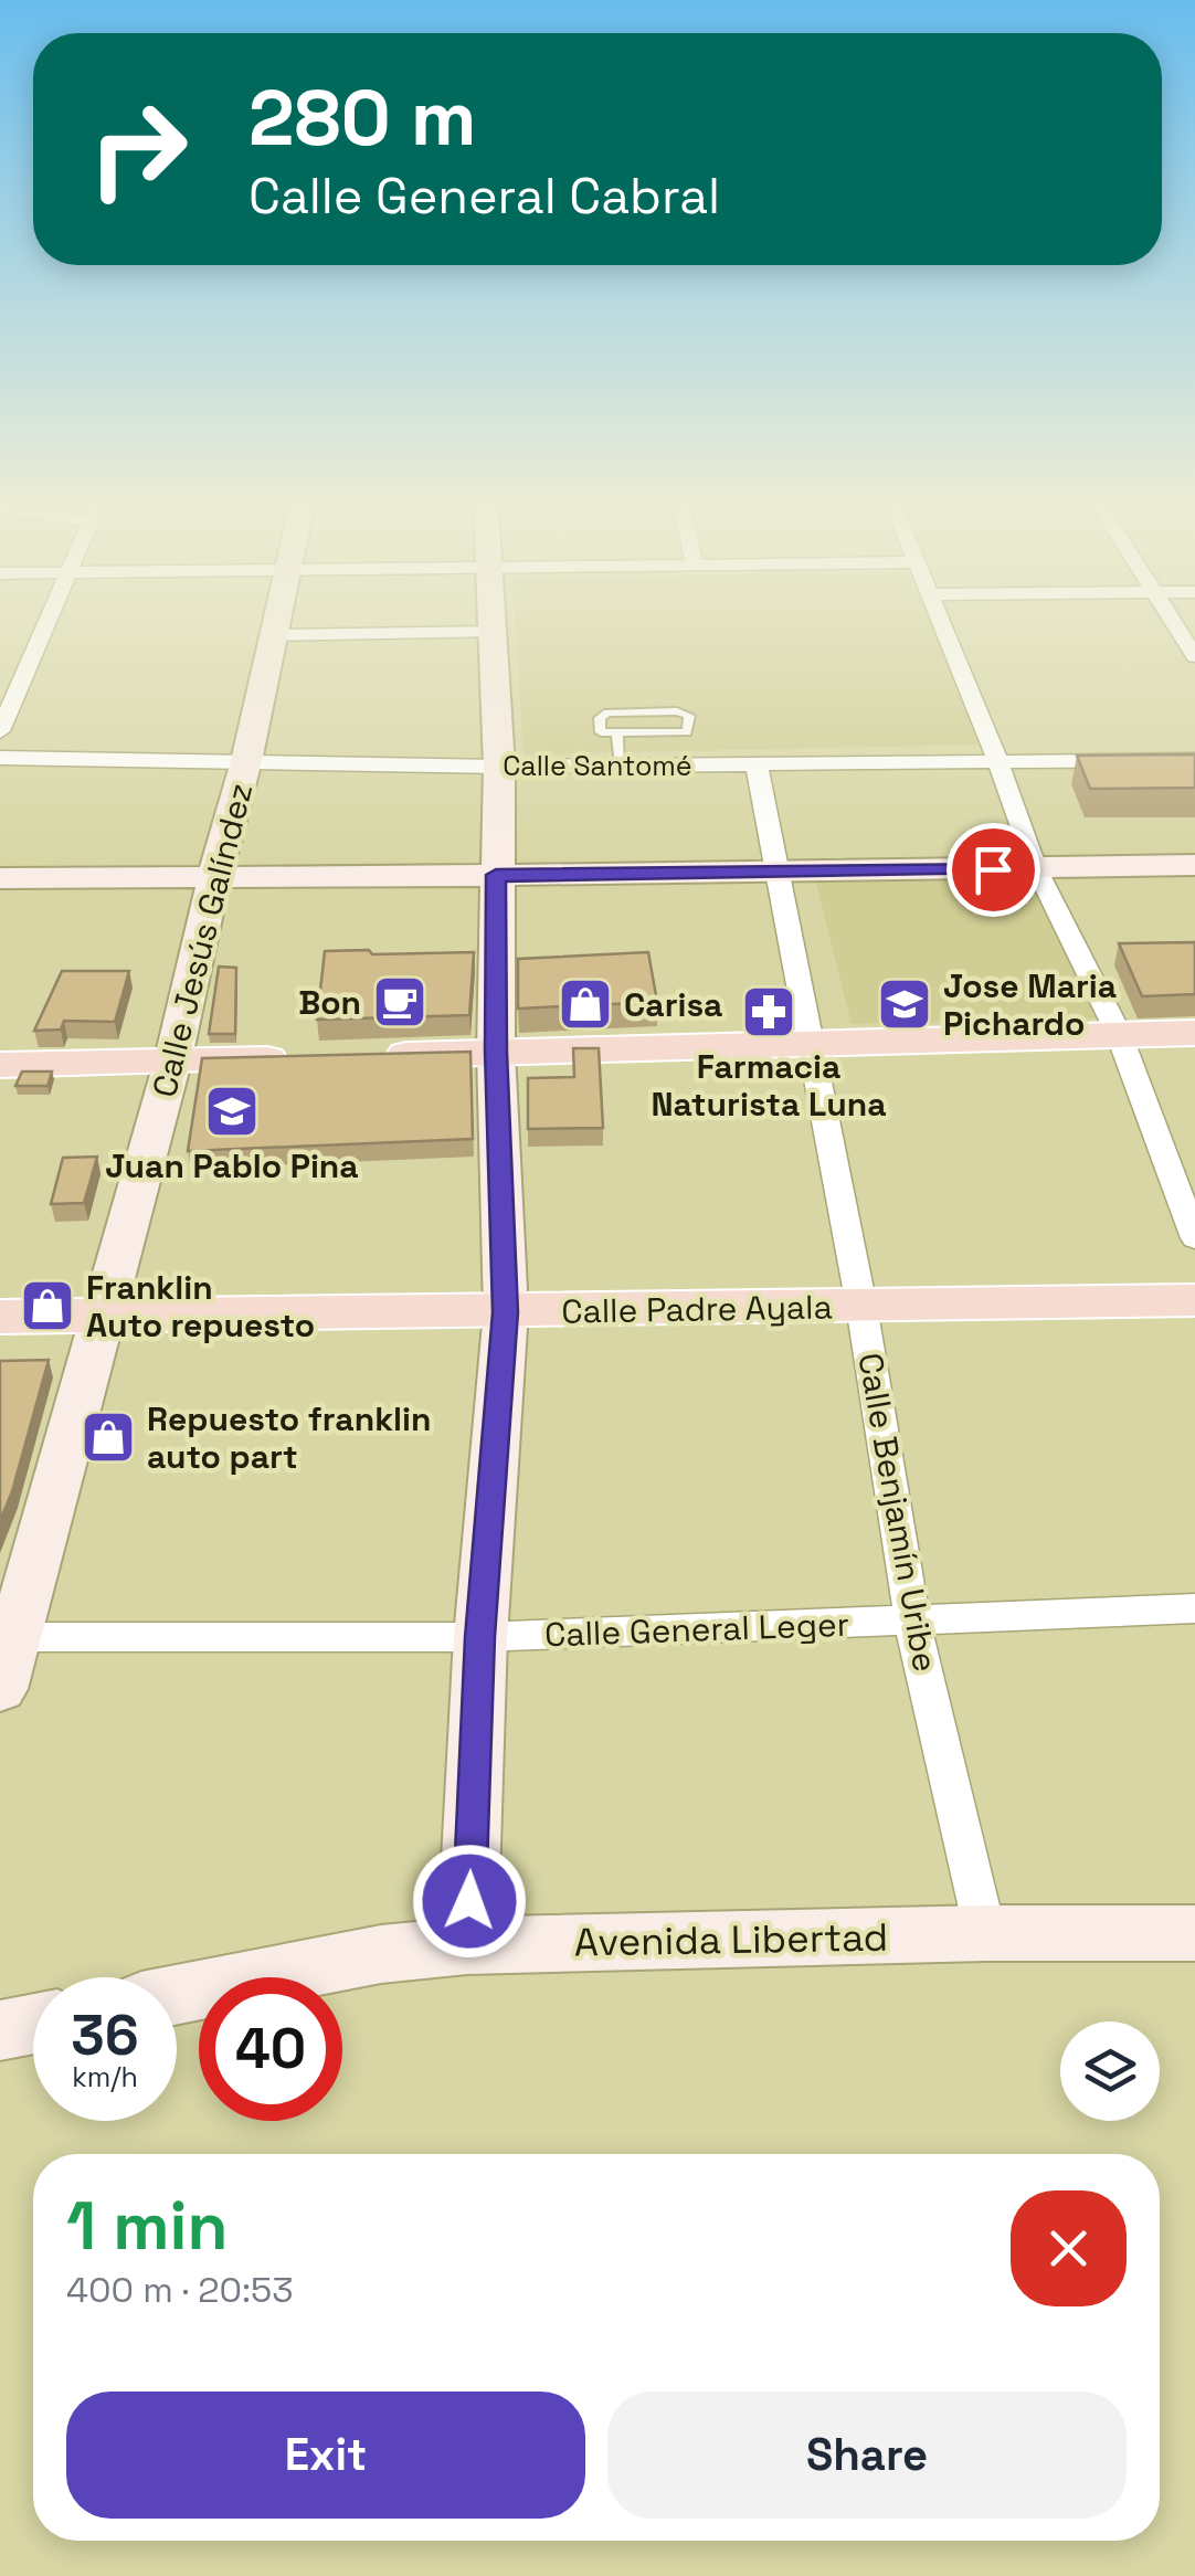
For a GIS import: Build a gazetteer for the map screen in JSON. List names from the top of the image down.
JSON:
{
  "streets": {
    "main road": ["Calle Padre Ayala"],
    "street": [
      "Calle Santomé",
      "Calle Jesús Galíndez",
      "Calle Benjamín Uribe",
      "Calle General Leger",
      "Avenida Libertad"
    ]
  },
  "crossings": [
    ["Calle Santomé", "Calle Jesús Galíndez"],
    ["Calle Santomé", "Calle Benjamín Uribe"],
    ["Calle Jesús Galíndez", "Calle Padre Ayala"],
    ["Calle Jesús Galíndez", "Calle General Leger"],
    ["Calle Padre Ayala", "Calle Benjamín Uribe"],
    ["Calle Benjamín Uribe", "Calle General Leger"],
    ["Calle Benjamín Uribe", "Avenida Libertad"]
  ],
  "places": {
    "cafe": ["Bon"],
    "shop": ["Carisa", "Franklin Auto repuesto", "Repuesto franklin auto part"],
    "school or university": ["Jose Maria Pichardo", "Juan Pablo Pina"],
    "pharmacy": ["Farmacia Naturista Luna"]
  },
  "page": {
    "turn": ["280 m", "Calle General Cabral"],
    "speed": "36 km/h",
    "limit": "40",
    "heading": ["1 min", "400 m · 20:53"],
    "buttons": ["Exit", "Share"]
  }
}
